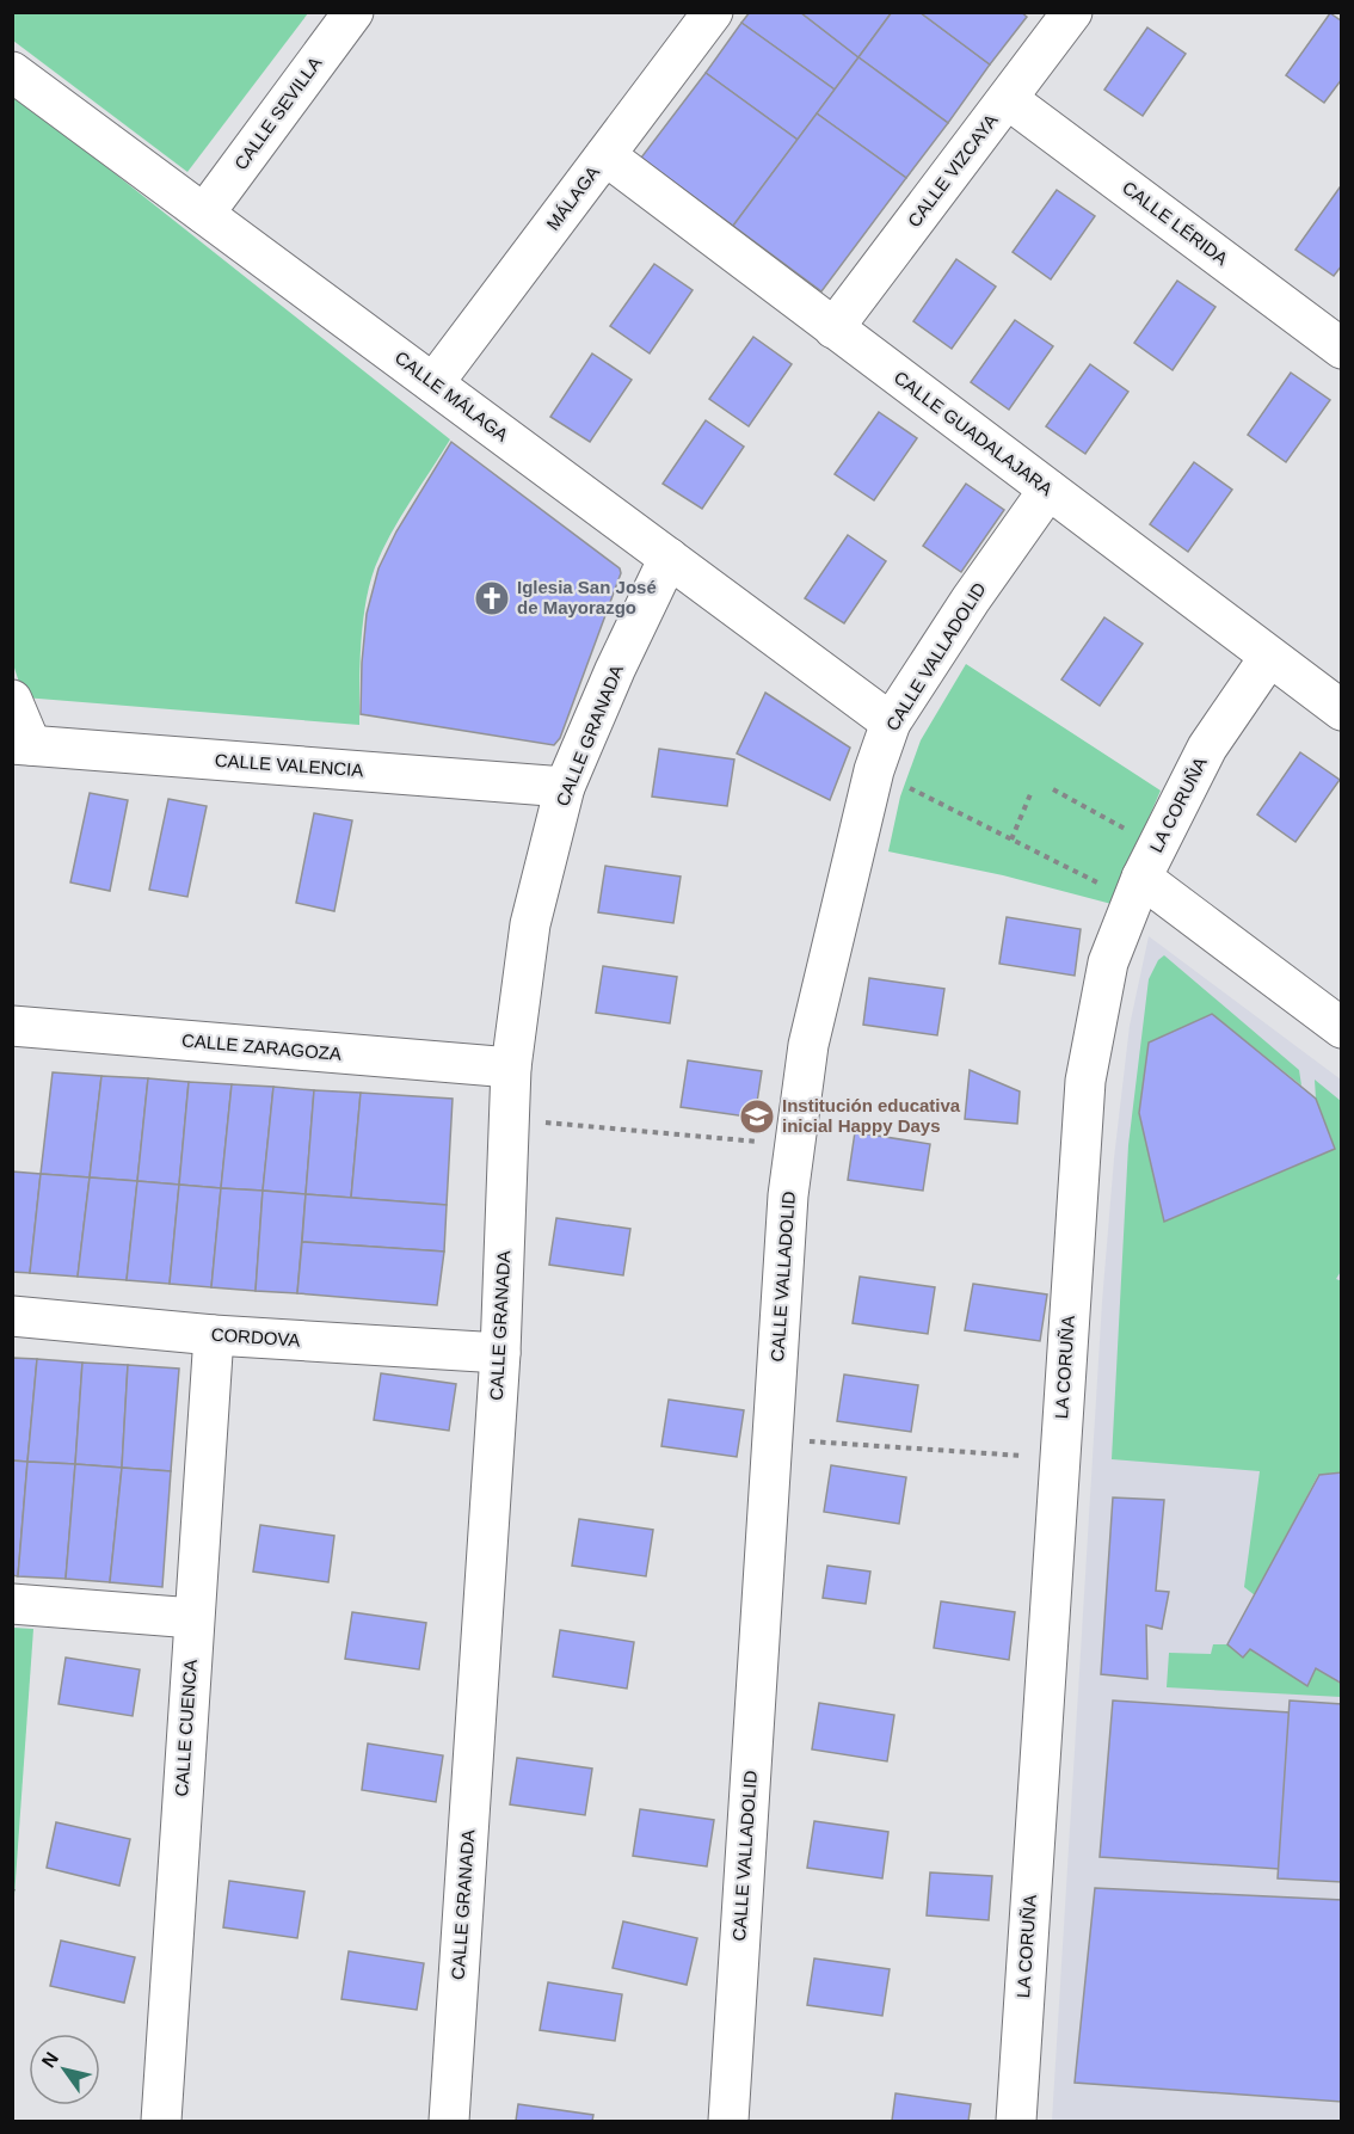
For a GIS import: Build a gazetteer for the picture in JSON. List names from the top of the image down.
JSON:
{
  "streets": {
    "street": [
      "CALLE SEVILLA",
      "CALLE VIZCAYA",
      "MÁLAGA",
      "CALLE LÉRIDA",
      "CALLE MÁLAGA",
      "CALLE GUADALAJARA",
      "CALLE VALLADOLID",
      "CALLE GRANADA",
      "CALLE VALENCIA",
      "LA CORUÑA",
      "CALLE ZARAGOZA",
      "CORDOVA",
      "CALLE CUENCA"
    ]
  },
  "crossings": [
    ["CALLE SEVILLA", "CALLE MÁLAGA"],
    ["CALLE VIZCAYA", "CALLE LÉRIDA"],
    ["CALLE VIZCAYA", "CALLE GUADALAJARA"],
    ["MÁLAGA", "CALLE MÁLAGA"],
    ["MÁLAGA", "CALLE GUADALAJARA"],
    ["CALLE MÁLAGA", "CALLE VALLADOLID"],
    ["CALLE MÁLAGA", "CALLE GRANADA"],
    ["CALLE GUADALAJARA", "CALLE VALLADOLID"],
    ["CALLE GUADALAJARA", "LA CORUÑA"],
    ["CALLE GRANADA", "CALLE VALENCIA"],
    ["CALLE GRANADA", "CALLE ZARAGOZA"],
    ["CALLE GRANADA", "CORDOVA"],
    ["CORDOVA", "CALLE CUENCA"]
  ],
  "places": {
    "church": ["Iglesia San José de Mayorazgo"],
    "school or university": ["Institución educativa inicial Happy Days"]
  },
  "north": "top left"
}
